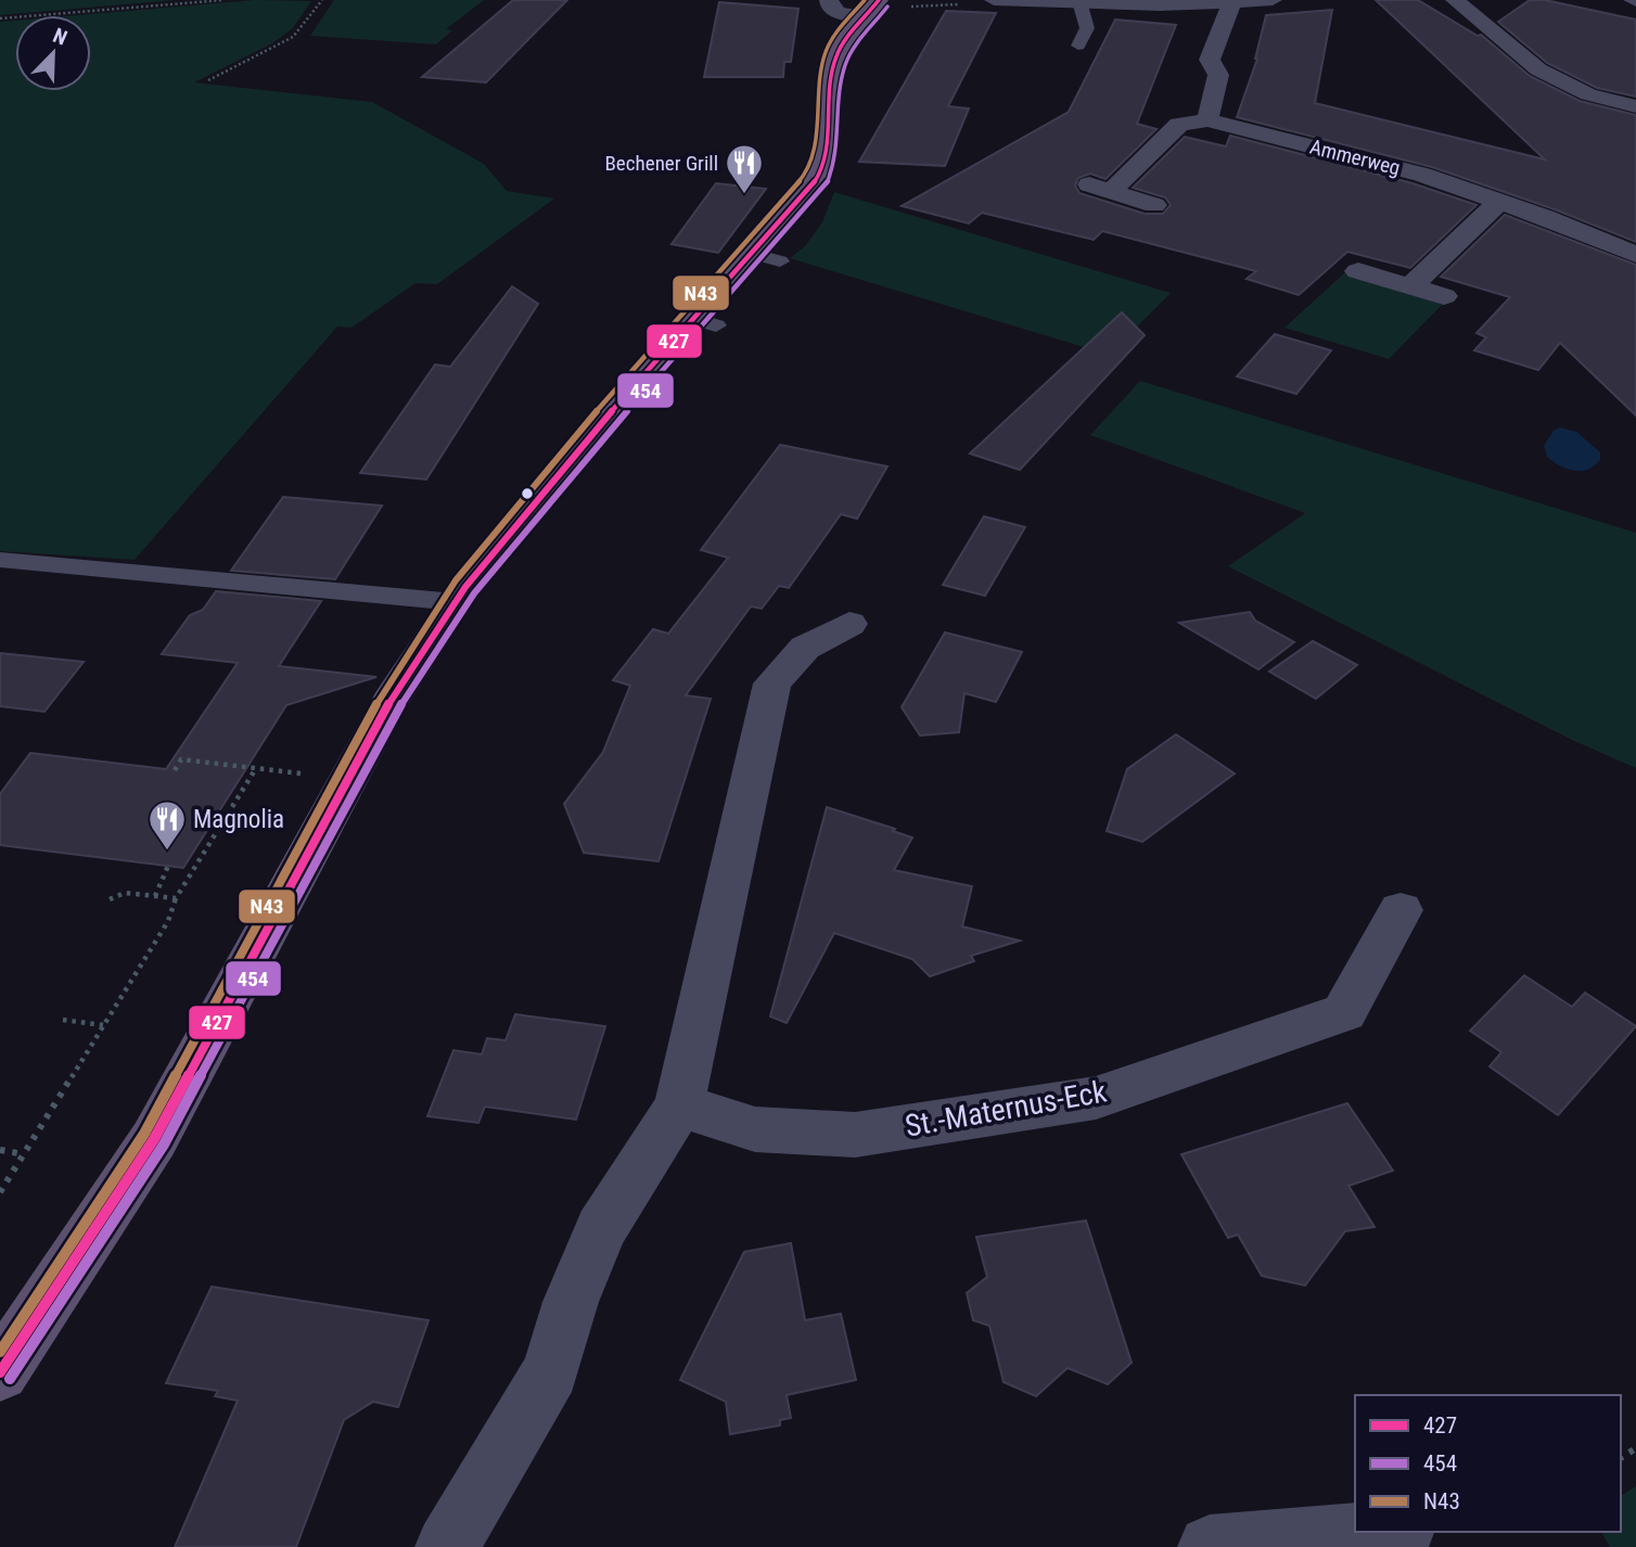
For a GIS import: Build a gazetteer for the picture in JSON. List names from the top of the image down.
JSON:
{
  "streets": {
    "street": ["Ammerweg", "St.-Maternus-Eck"]
  },
  "places": {
    "restaurant": ["Bechener Grill", "Magnolia"]
  },
  "lines": ["transit line 427", "transit line N43", "transit line 454"],
  "legend": ["427", "454", "N43"],
  "north": "top right"
}
